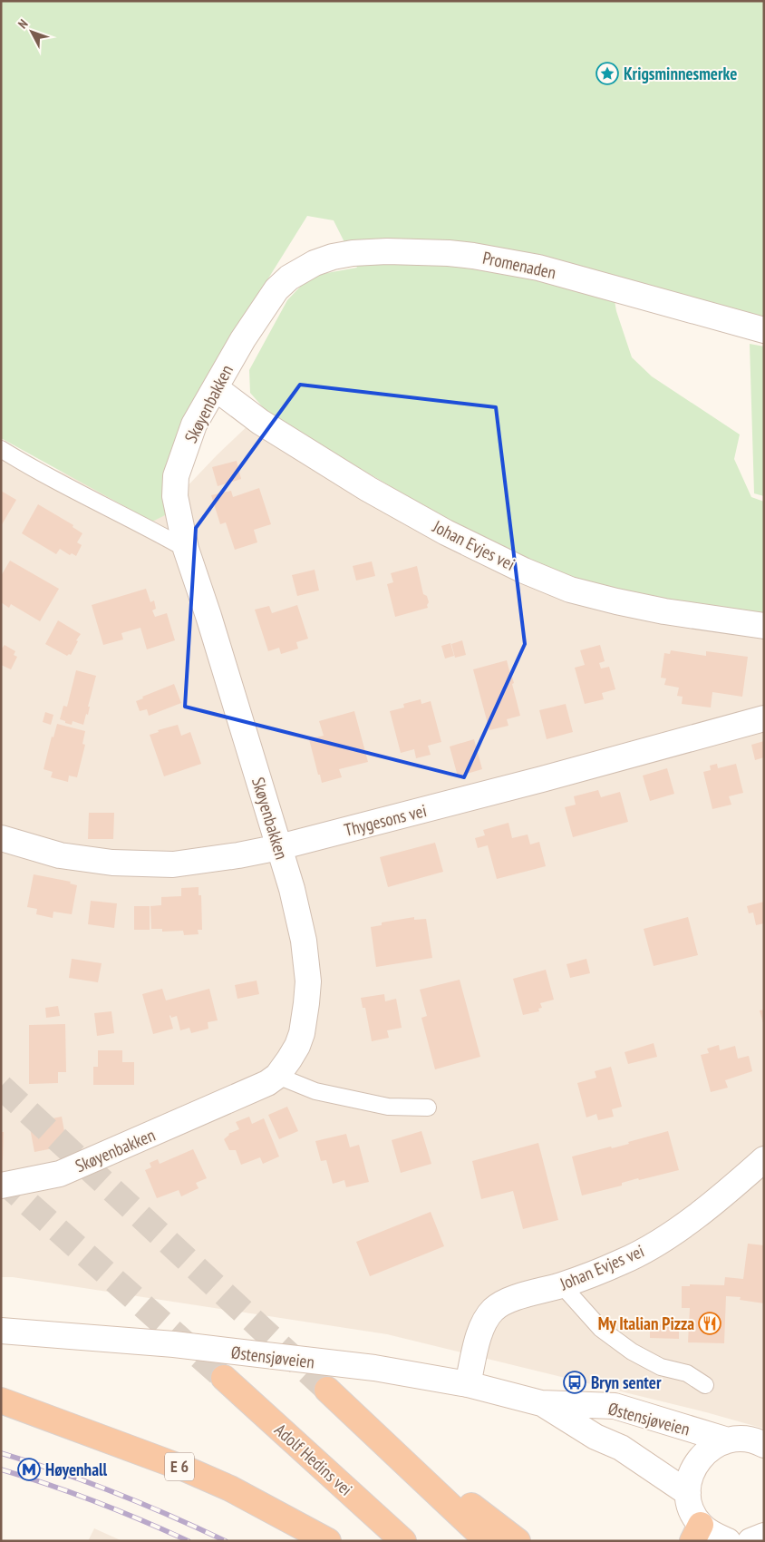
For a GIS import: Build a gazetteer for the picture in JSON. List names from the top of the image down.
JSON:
{
  "streets": {
    "highway": ["Adolf Hedins vei", "E 6"],
    "street": [
      "Promenaden",
      "Skøyenbakken",
      "Johan Evjes vei",
      "Thygesons vei",
      "Østensjøveien"
    ]
  },
  "crossings": [
    ["Promenaden", "Skøyenbakken"],
    ["Skøyenbakken", "Johan Evjes vei"],
    ["Skøyenbakken", "Thygesons vei"],
    ["Johan Evjes vei", "Østensjøveien"]
  ],
  "places": {
    "place": ["Krigsminnesmerke"],
    "restaurant": ["My Italian Pizza"],
    "bus stop": ["Bryn senter"],
    "metro station": ["Høyenhall"]
  },
  "north": "top left"
}
